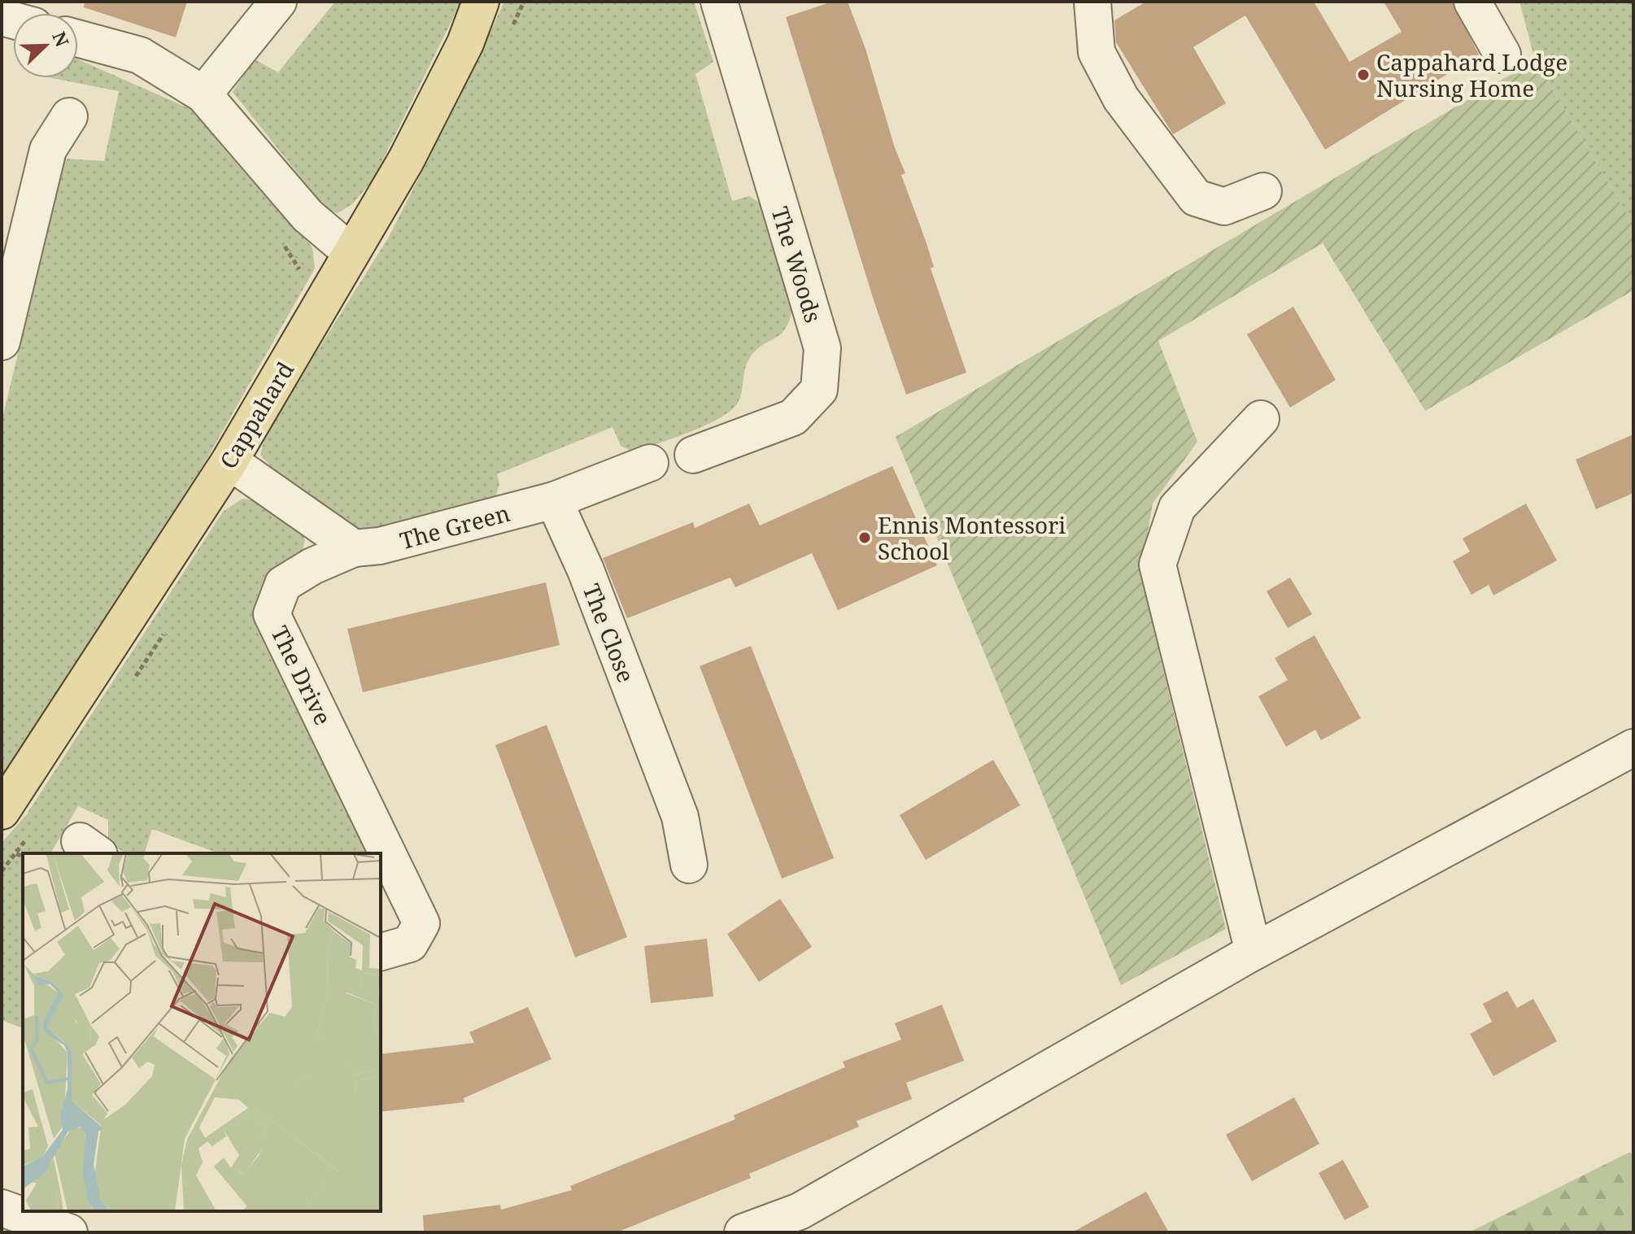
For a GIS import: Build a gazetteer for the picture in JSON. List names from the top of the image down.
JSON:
{
  "streets": {
    "main road": ["Cappahard"],
    "street": [
      "The Woods",
      "The Green",
      "The Close",
      "The Drive"
    ]
  },
  "crossings": [
    ["The Green", "The Close"],
    ["The Green", "The Drive"]
  ],
  "places": ["Cappahard Lodge Nursing Home", "Ennis Montessori School"],
  "north": "top right"
}
